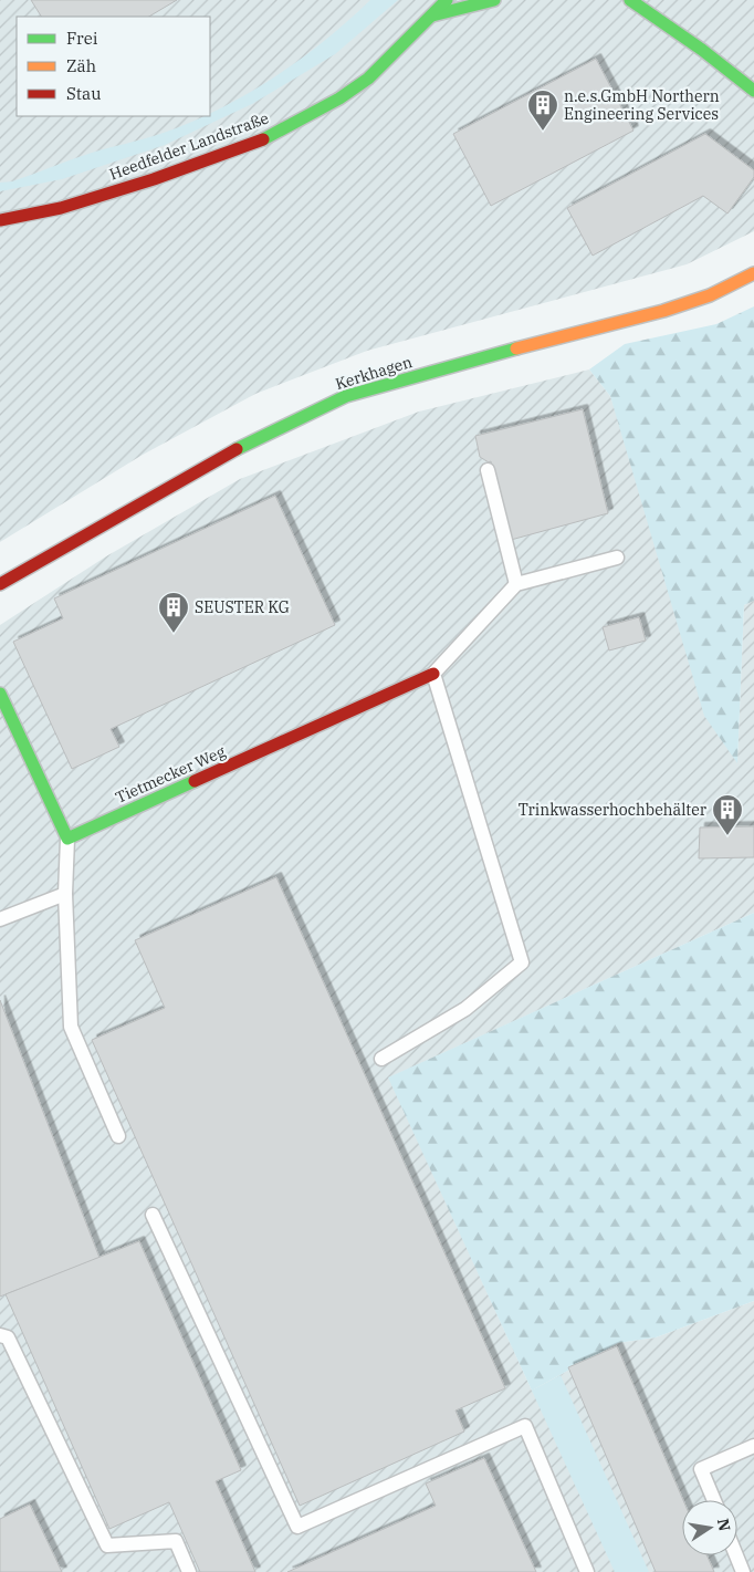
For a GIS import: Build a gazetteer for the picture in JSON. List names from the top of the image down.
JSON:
{
  "streets": {
    "street": ["Heedfelder Landstraße", "Kerkhagen", "Tietmecker Weg"]
  },
  "places": {
    "building": ["n.e.s.GmbH Northern Engineering Services", "SEUSTER KG", "Trinkwasserhochbehälter"]
  },
  "legend": ["Frei", "Zäh", "Stau"],
  "north": "right"
}
